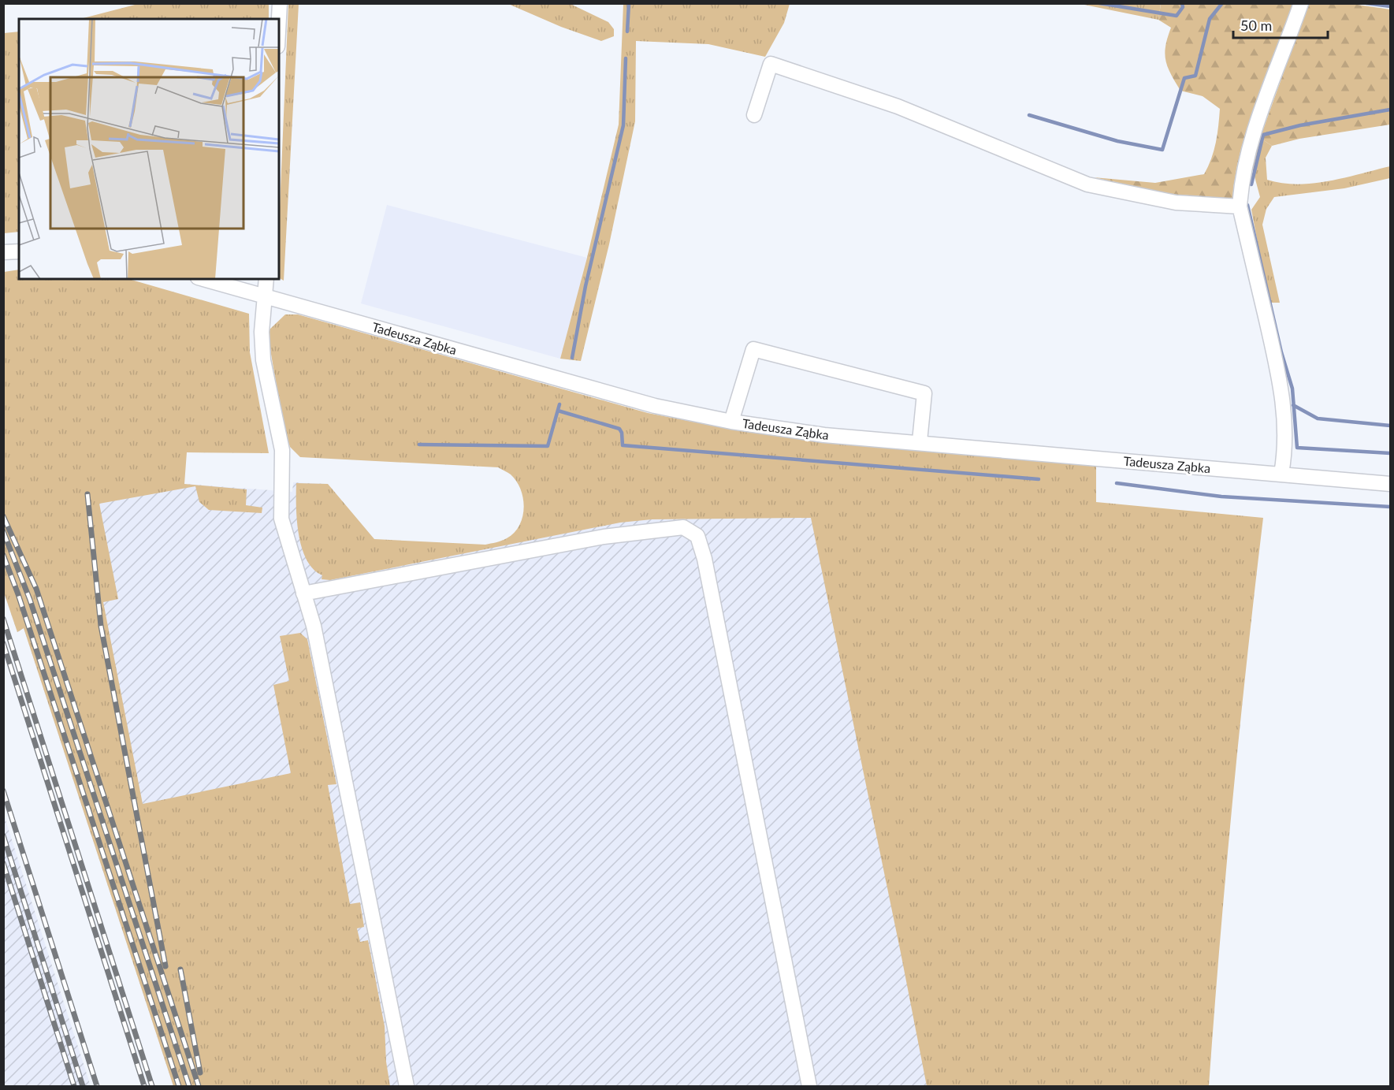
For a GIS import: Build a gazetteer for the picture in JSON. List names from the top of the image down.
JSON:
{
  "streets": {
    "street": ["Tadeusza Ząbka"]
  },
  "scale_bar": "50 m"
}
